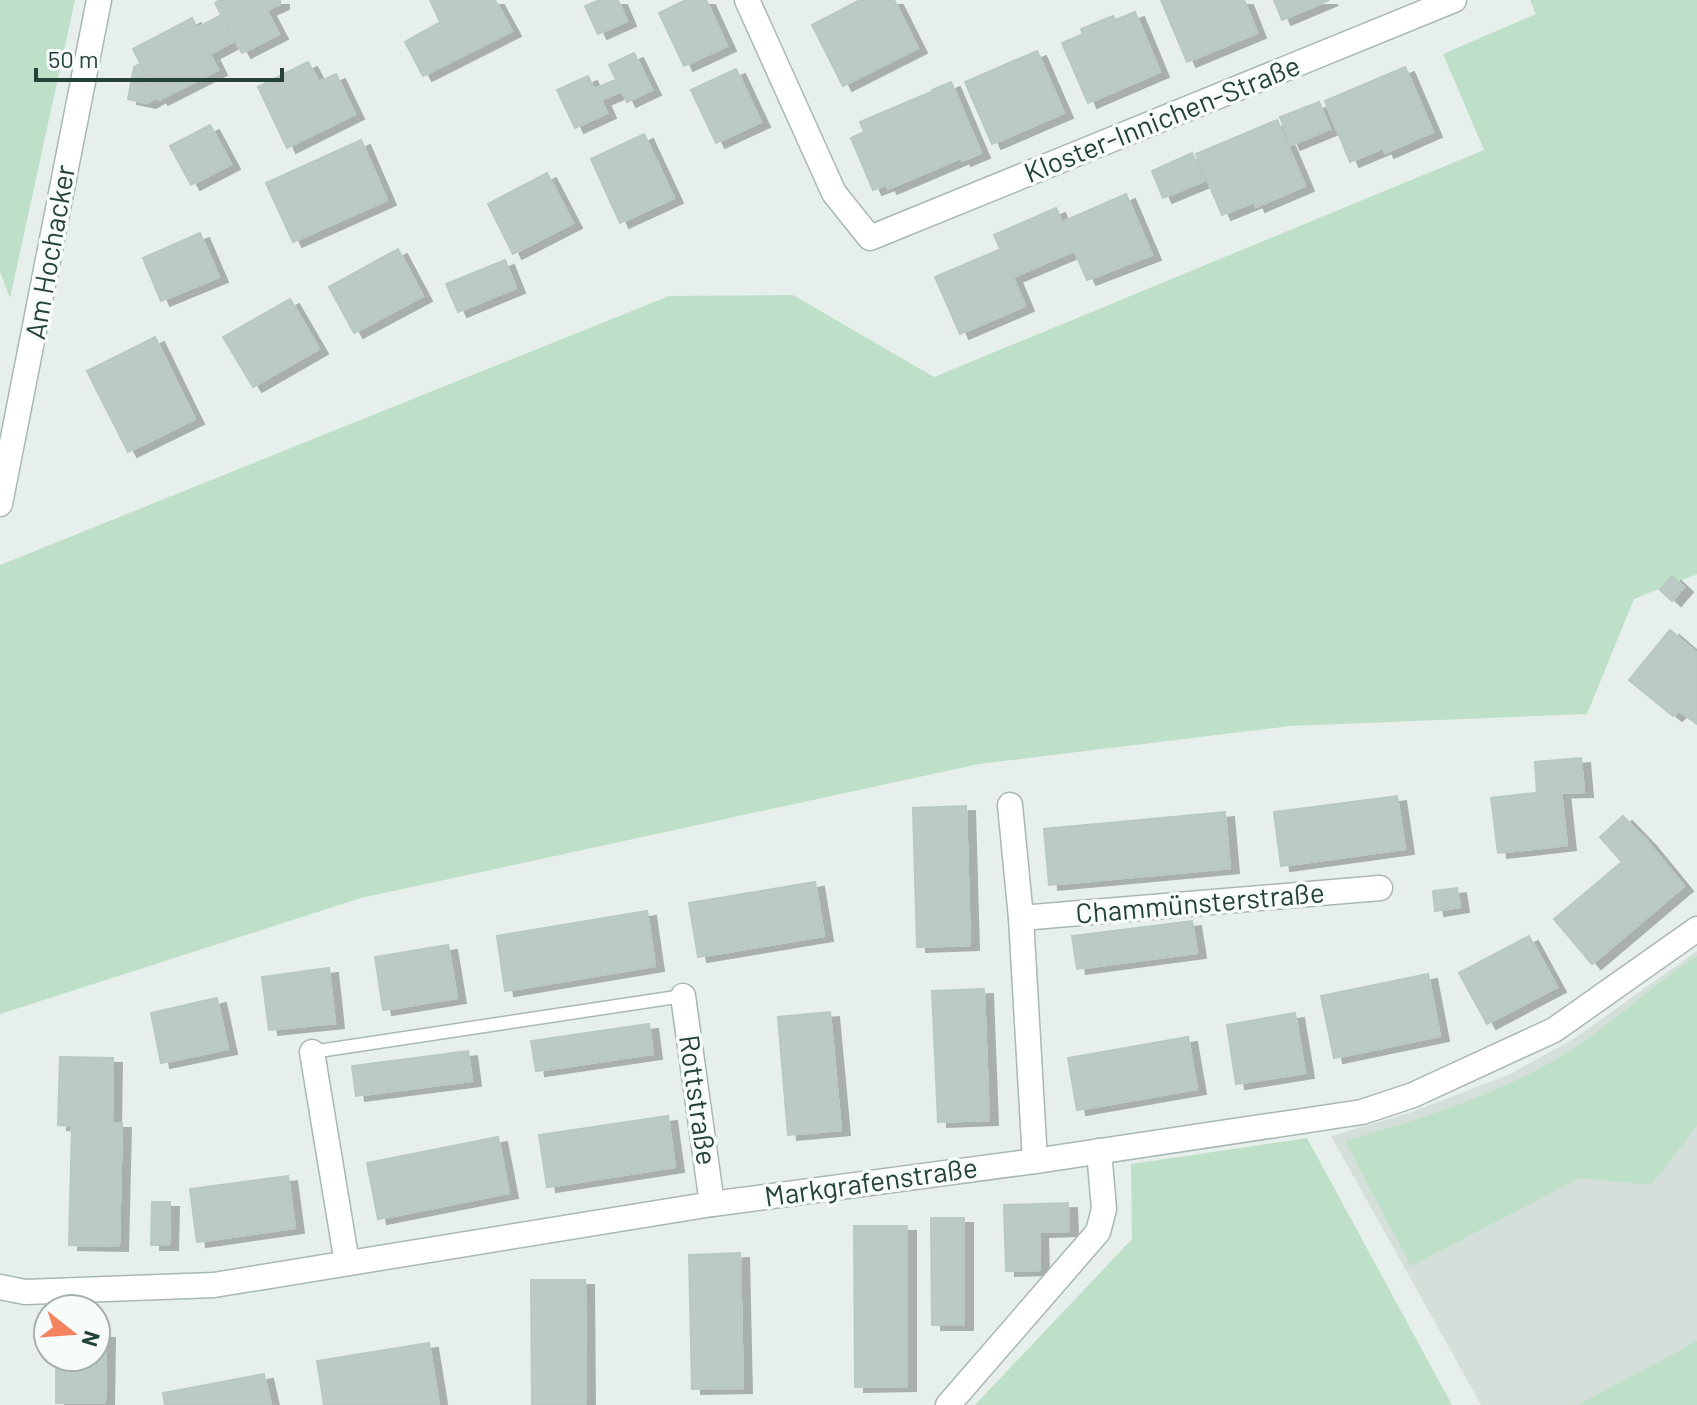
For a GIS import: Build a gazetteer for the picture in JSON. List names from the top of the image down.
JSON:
{
  "streets": {
    "street": [
      "Kloster-Innichen-Straße",
      "Am Hochacker",
      "Chammünsterstraße",
      "Rottstraße",
      "Markgrafenstraße"
    ]
  },
  "crossings": [
    ["Rottstraße", "Markgrafenstraße"]
  ],
  "scale_bar": "50 m",
  "north": "right"
}
